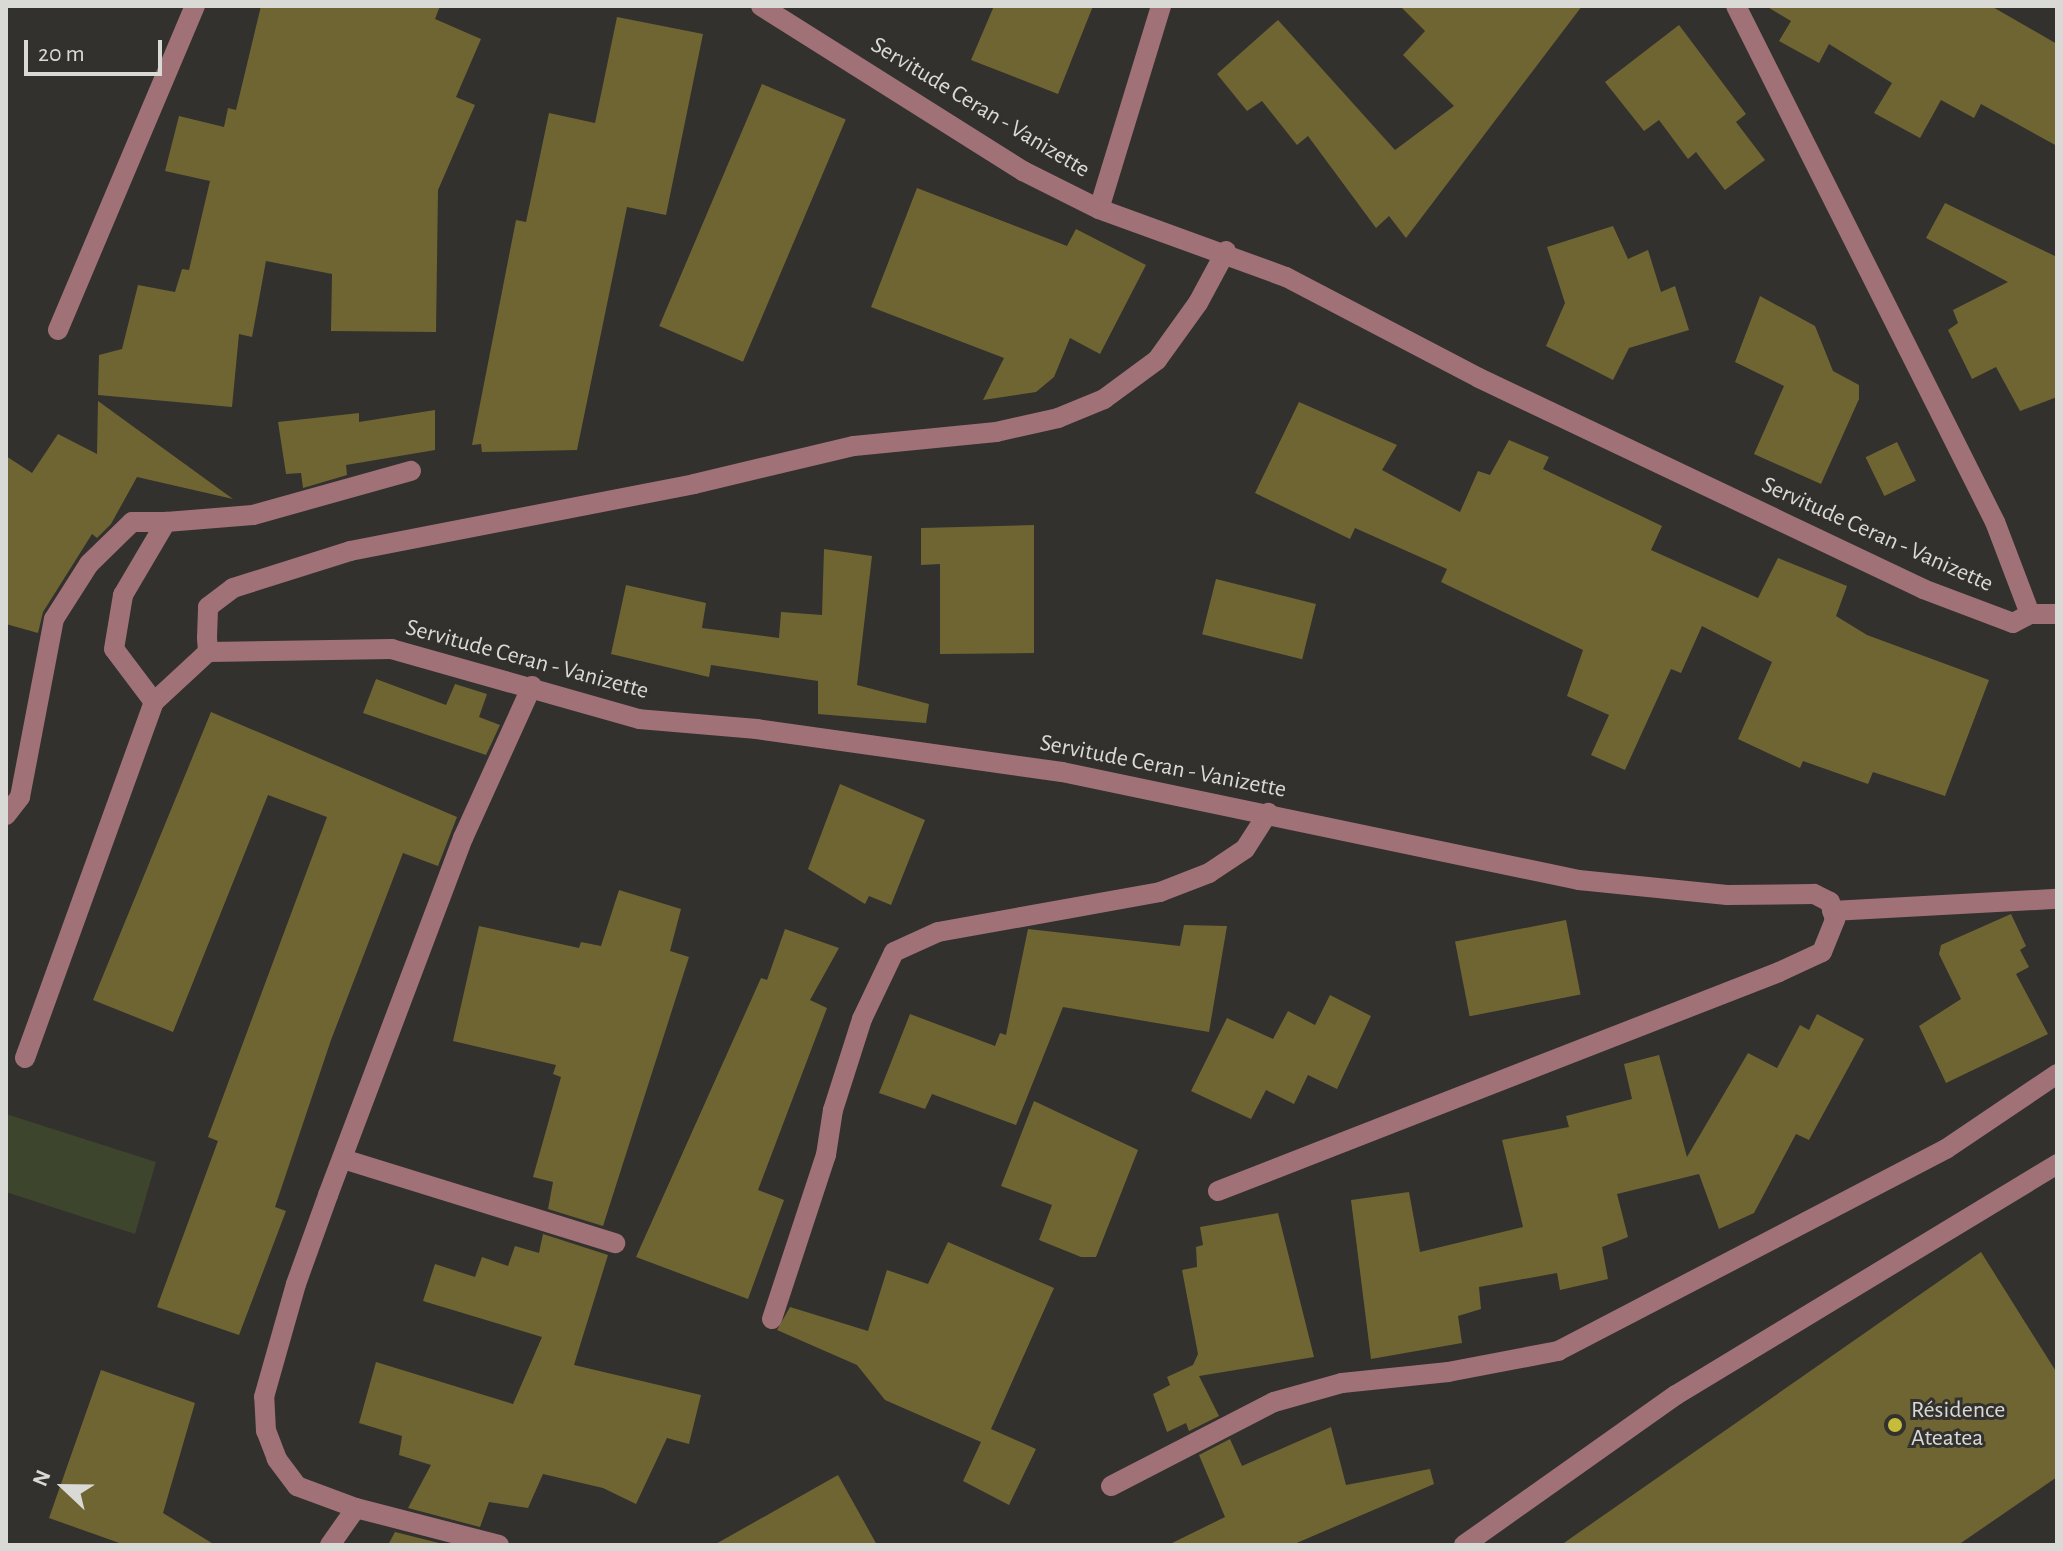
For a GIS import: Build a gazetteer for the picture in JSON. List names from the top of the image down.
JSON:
{
  "streets": {
    "street": ["Servitude Ceran - Vanizette"]
  },
  "places": ["Résidence Ateatea"],
  "scale_bar": "20 m",
  "north": "left"
}
